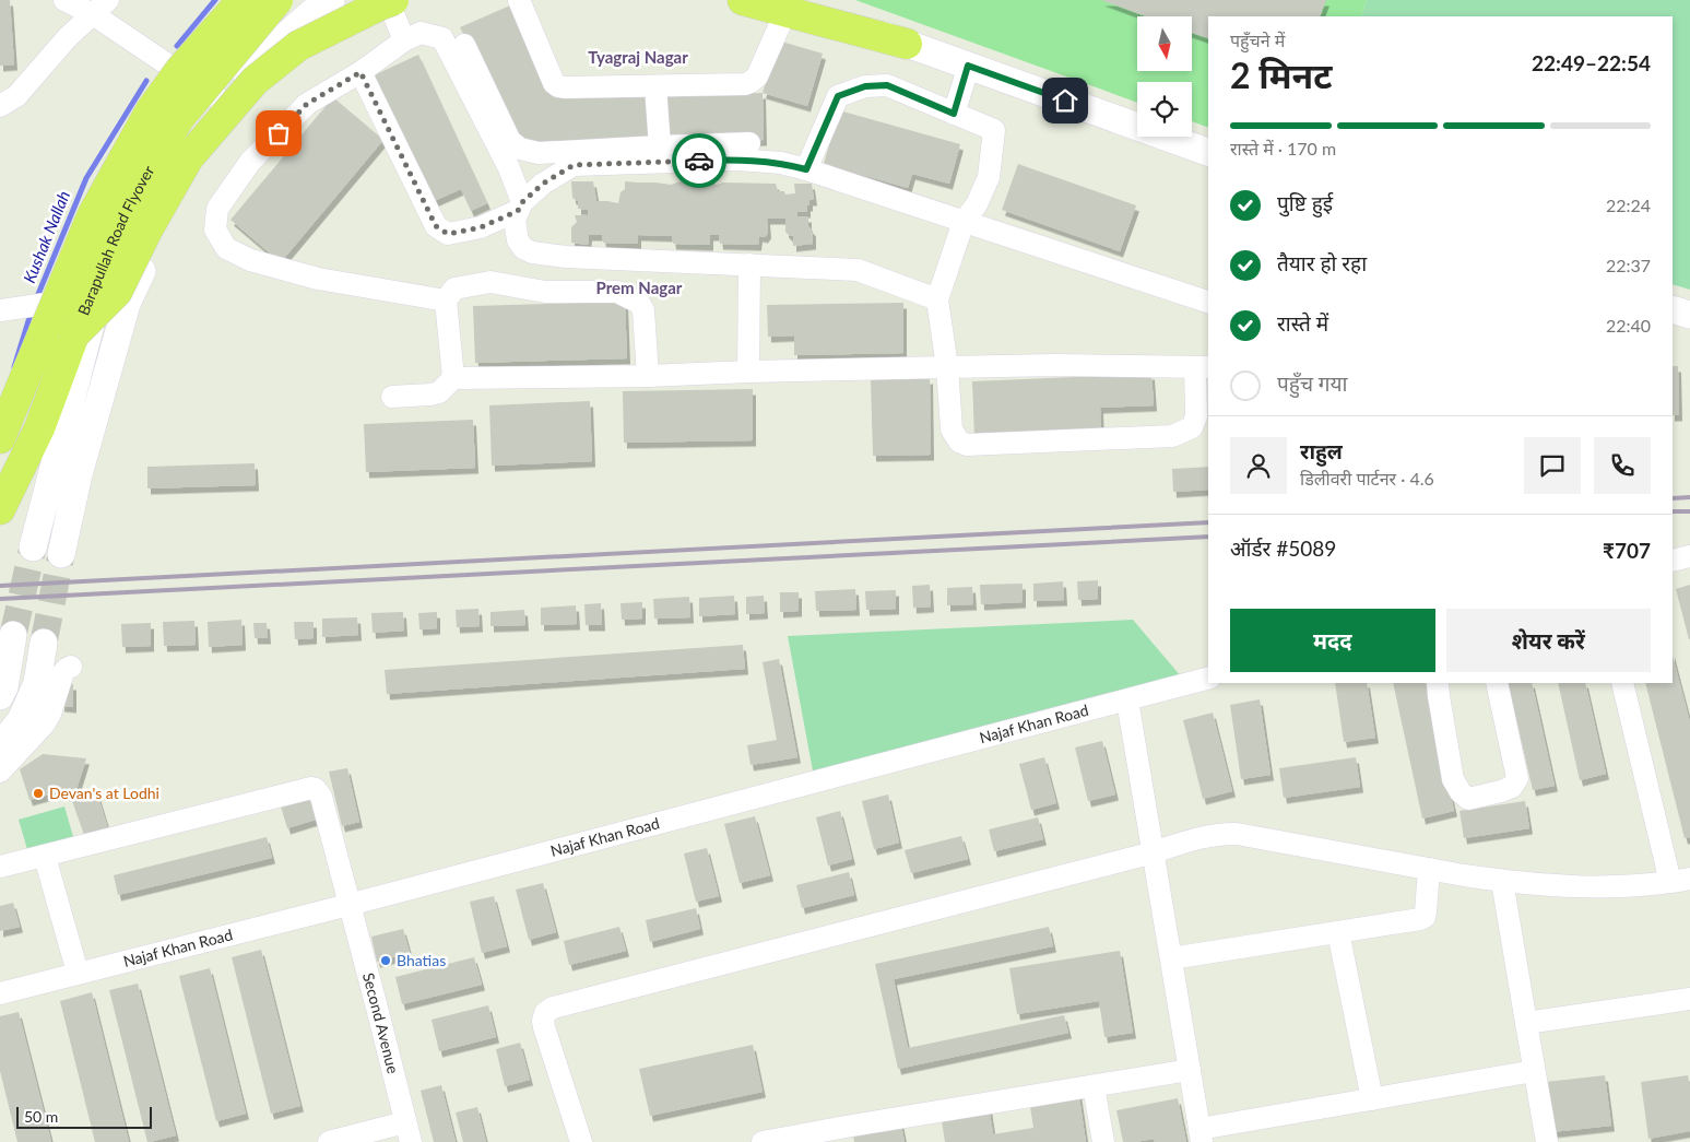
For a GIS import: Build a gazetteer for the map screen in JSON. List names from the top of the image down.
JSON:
{
  "streets": {
    "highway": ["Barapullah Road Flyover"],
    "street": ["Najaf Khan Road", "Second Avenue"]
  },
  "crossings": [
    ["Najaf Khan Road", "Second Avenue"]
  ],
  "districts": ["Tyagraj Nagar", "Prem Nagar"],
  "water": ["Kushak Nallah"],
  "places": ["Devan's at Lodhi", "Bhatias"],
  "scale_bar": "50 m",
  "north": "bottom",
  "page": {
    "heading": ["2 मिनट", "पहुँचने में", "22:49–22:54"],
    "panel": [
      "राहुल",
      "डिलीवरी पार्टनर · 4.6",
      "ऑर्डर #5089",
      "₹707"
    ],
    "bar": "रास्ते में · 170 m",
    "list": [
      ["पुष्टि हुई", "22:24"],
      ["तैयार हो रहा", "22:37"],
      ["रास्ते में", "22:40"],
      "पहुँच गया"
    ],
    "buttons": ["मदद", "शेयर करें"],
    "scale": "50 m"
  }
}
